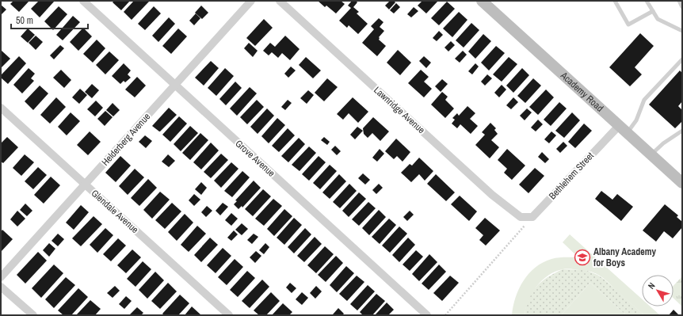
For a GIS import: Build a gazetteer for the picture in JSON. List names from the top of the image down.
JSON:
{
  "streets": {
    "street": [
      "Academy Road",
      "Lawnridge Avenue",
      "Helderberg Avenue",
      "Grove Avenue",
      "Bethlehem Street",
      "Glendale Avenue"
    ]
  },
  "crossings": [
    ["Academy Road", "Bethlehem Street"],
    ["Lawnridge Avenue", "Bethlehem Street"],
    ["Helderberg Avenue", "Grove Avenue"],
    ["Helderberg Avenue", "Glendale Avenue"]
  ],
  "places": {
    "school or university": ["Albany Academy for Boys"]
  },
  "scale_bar": "50 m",
  "north": "top left"
}
